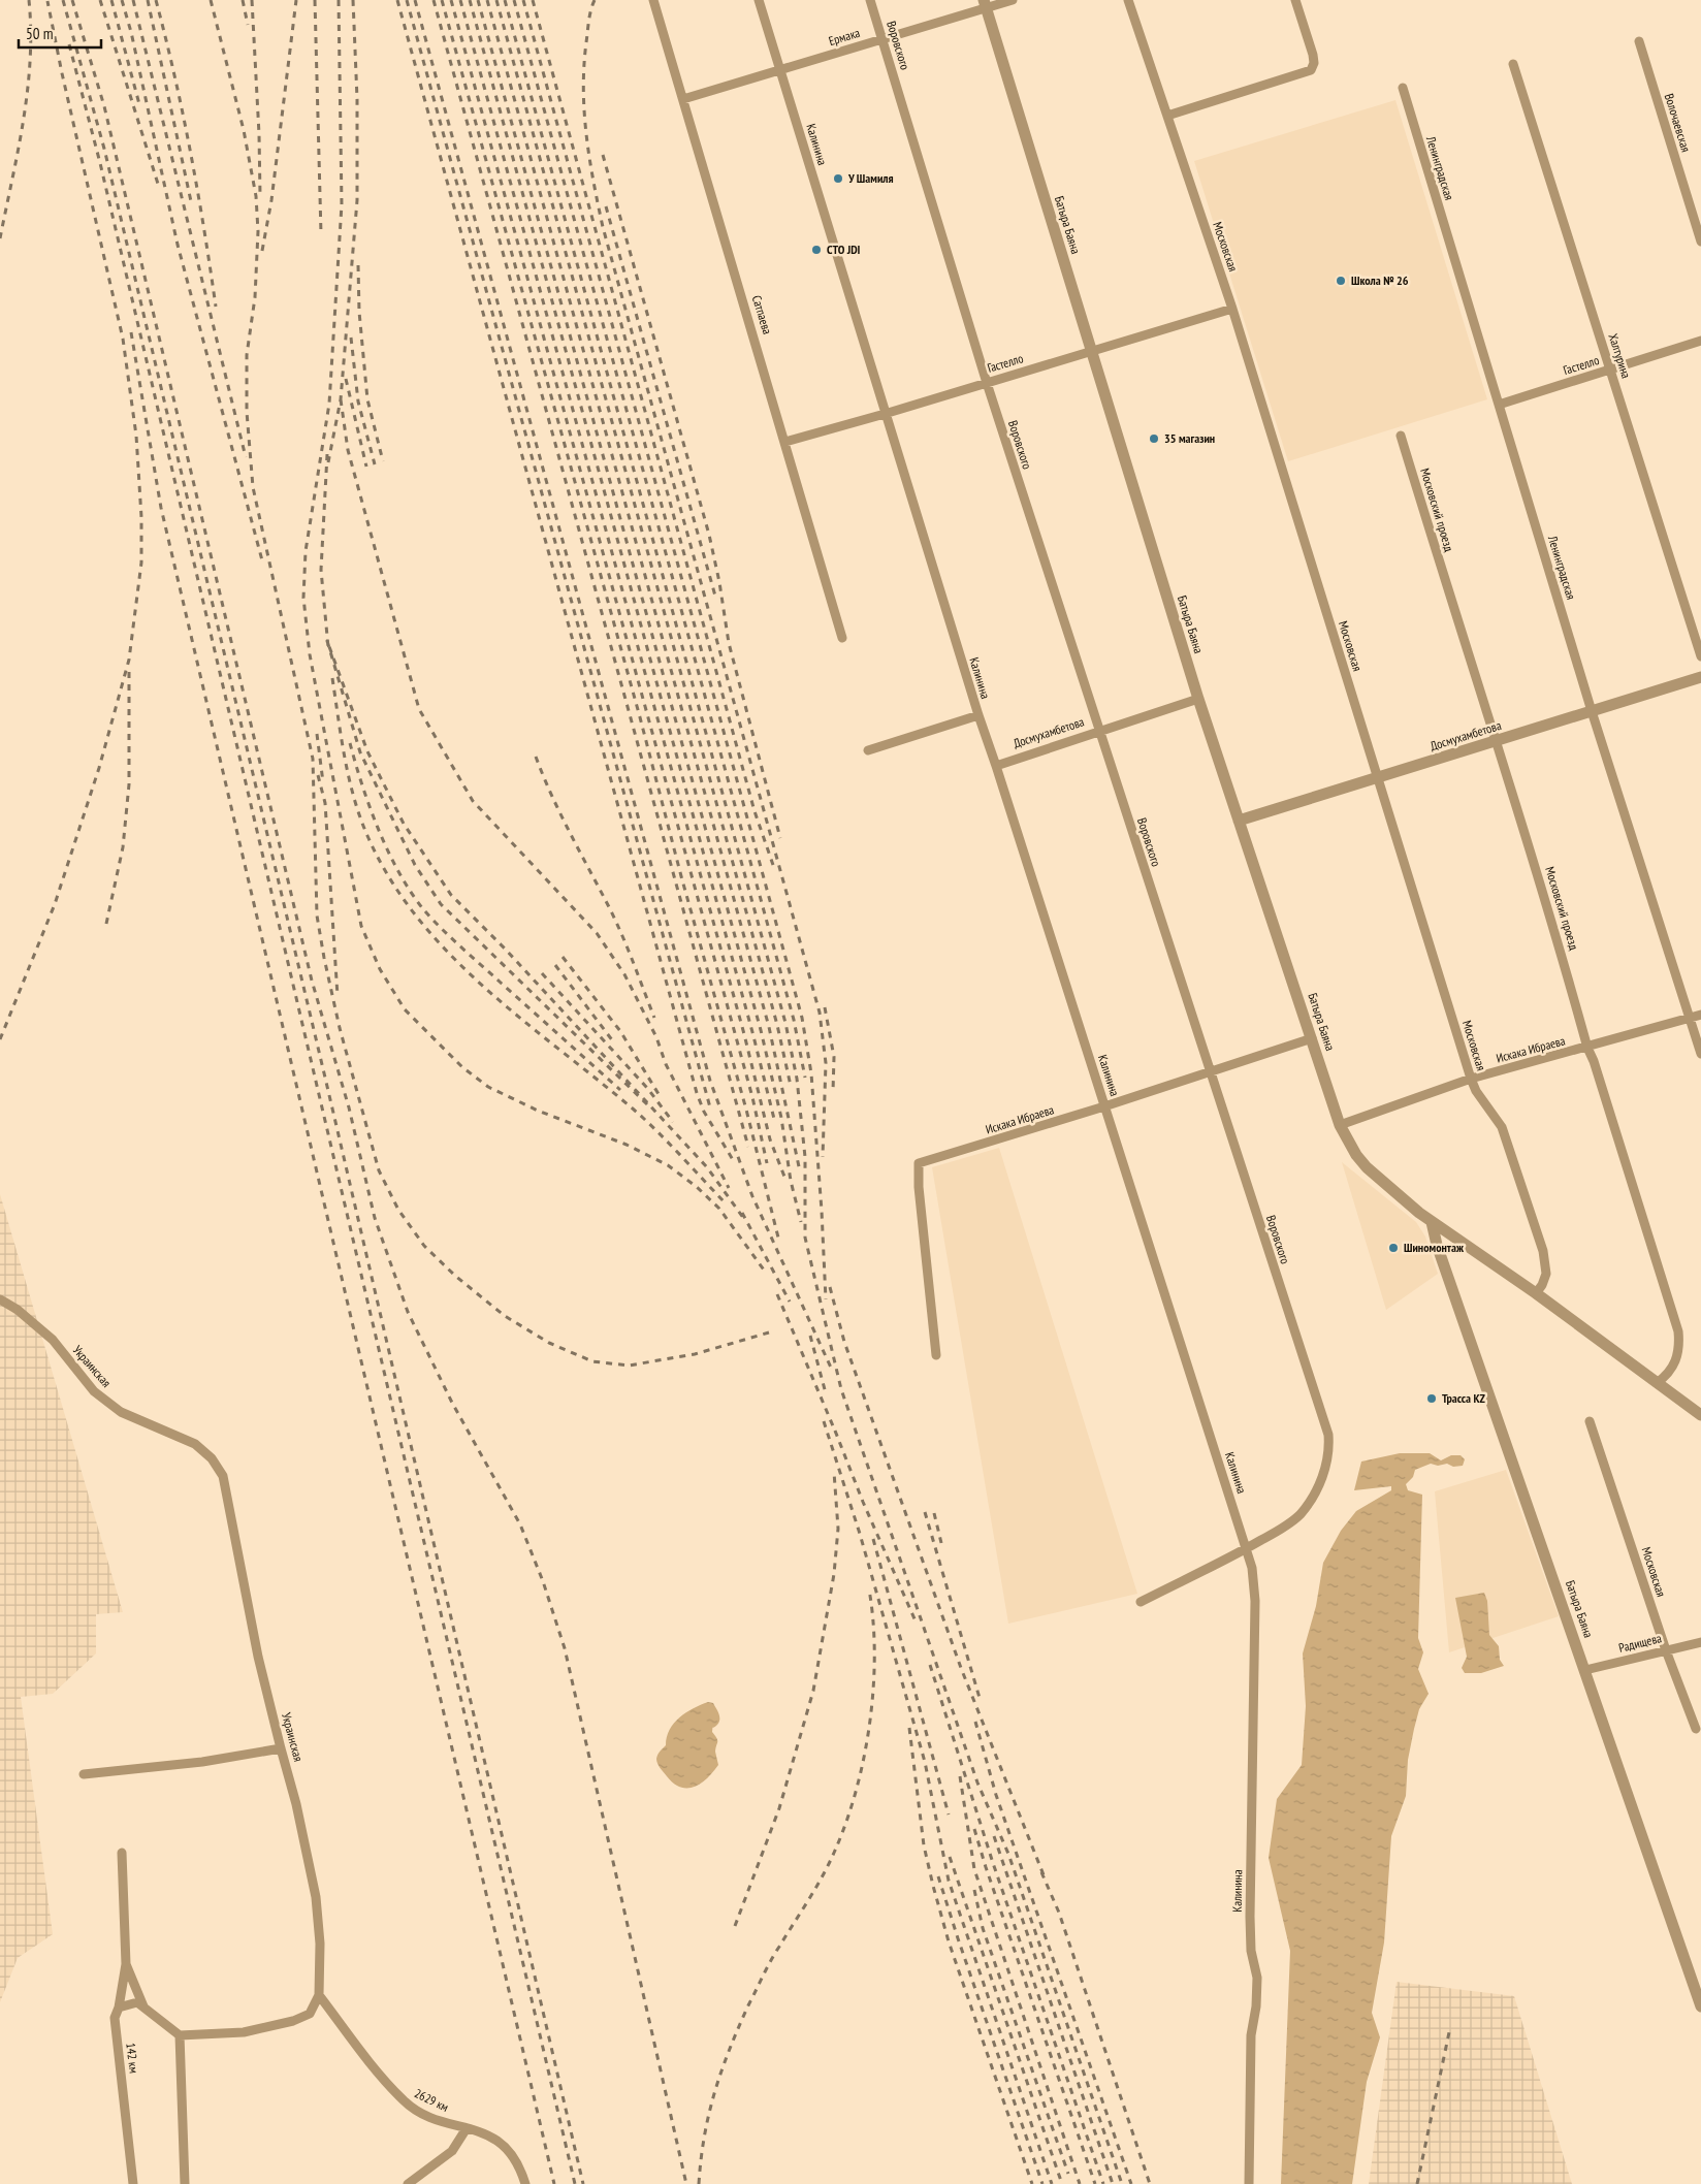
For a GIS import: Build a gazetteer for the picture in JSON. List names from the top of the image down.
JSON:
{
  "streets": {
    "street": [
      "Ермака",
      "Воровского",
      "Волочаевская",
      "Калинина",
      "Ленинградская",
      "Батыра Баяна",
      "Московская",
      "Сатпаева",
      "Халтурина",
      "Гастелло",
      "Московский проезд",
      "Досмухамбетова",
      "Искака Ибраева",
      "Украинская",
      "Радищева",
      "142 км",
      "2629 км"
    ]
  },
  "crossings": [
    ["Ермака", "Воровского"],
    ["Ермака", "Калинина"],
    ["Ермака", "Батыра Баяна"],
    ["Ермака", "Сатпаева"],
    ["Воровского", "Калинина"],
    ["Воровского", "Гастелло"],
    ["Воровского", "Досмухамбетова"],
    ["Воровского", "Искака Ибраева"],
    ["Калинина", "Гастелло"],
    ["Калинина", "Досмухамбетова"],
    ["Калинина", "Искака Ибраева"],
    ["Ленинградская", "Гастелло"],
    ["Ленинградская", "Досмухамбетова"],
    ["Ленинградская", "Искака Ибраева"],
    ["Батыра Баяна", "Московская"],
    ["Батыра Баяна", "Гастелло"],
    ["Батыра Баяна", "Московский проезд"],
    ["Батыра Баяна", "Досмухамбетова"],
    ["Батыра Баяна", "Искака Ибраева"],
    ["Батыра Баяна", "Радищева"],
    ["Московская", "Гастелло"],
    ["Московская", "Досмухамбетова"],
    ["Московская", "Искака Ибраева"],
    ["Московская", "Радищева"],
    ["Сатпаева", "Гастелло"],
    ["Халтурина", "Гастелло"],
    ["Московский проезд", "Досмухамбетова"],
    ["Московский проезд", "Искака Ибраева"],
    ["Украинская", "2629 км"]
  ],
  "places": [
    "У Шамиля",
    "СТО JDI",
    "Школа № 26",
    "35 магазин",
    "Шиномонтаж",
    "Трасса KZ"
  ],
  "scale_bar": "50 m"
}
